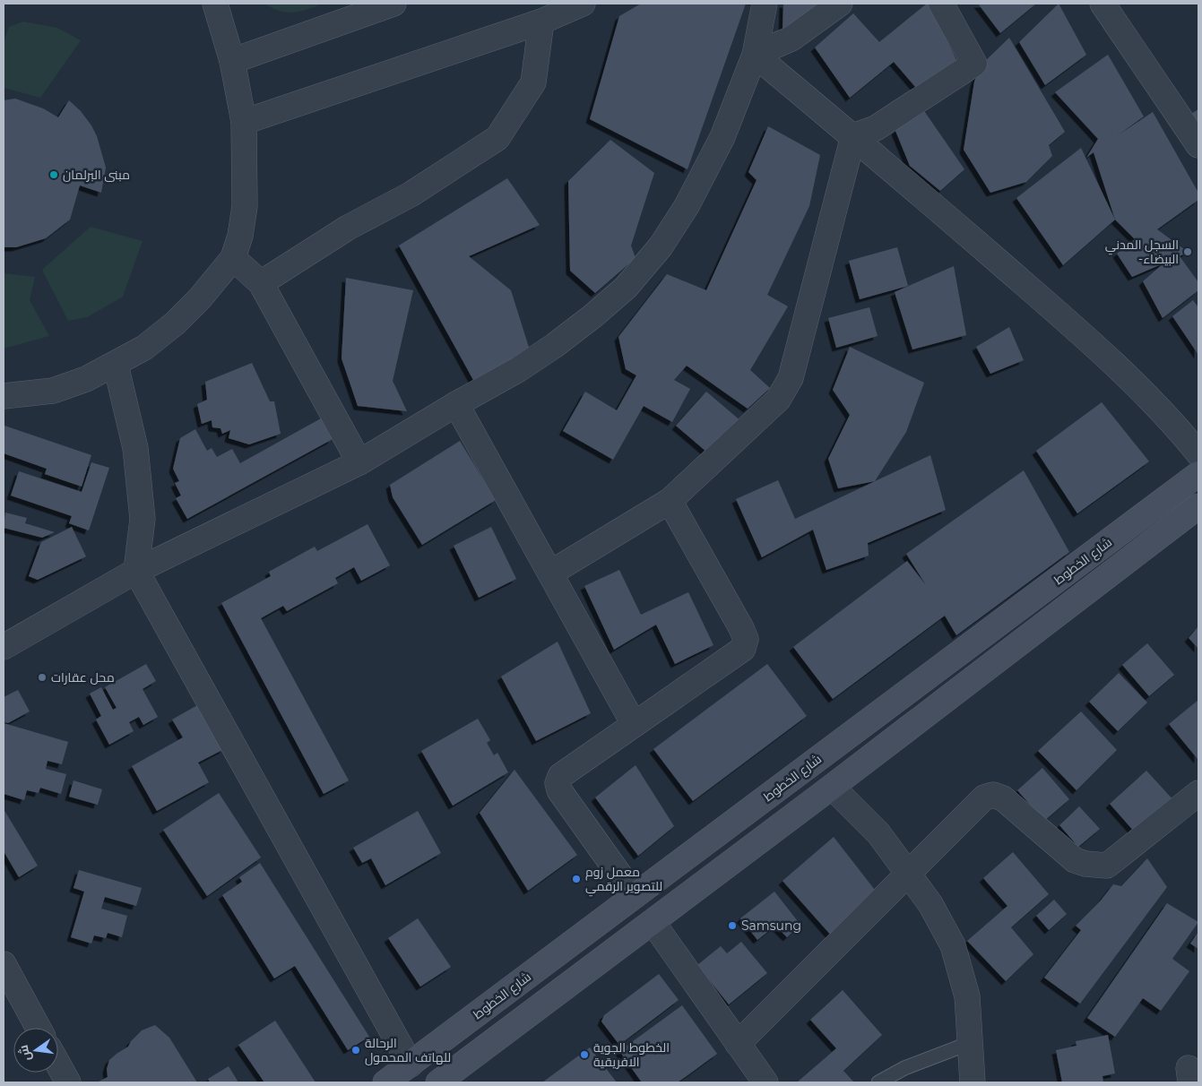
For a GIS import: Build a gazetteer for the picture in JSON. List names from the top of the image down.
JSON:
{
  "streets": {
    "street": ["شارع الخطوط"]
  },
  "places": [
    "مبنى البرلمان",
    "السجل المدني -البيضاء",
    "محل عقارات",
    "معمل زوم للتصوير الرقمي",
    "Samsung",
    "الرحالة للهاتف المحمول",
    "الخطوط الجوية الافريقية"
  ],
  "north": "left"
}
